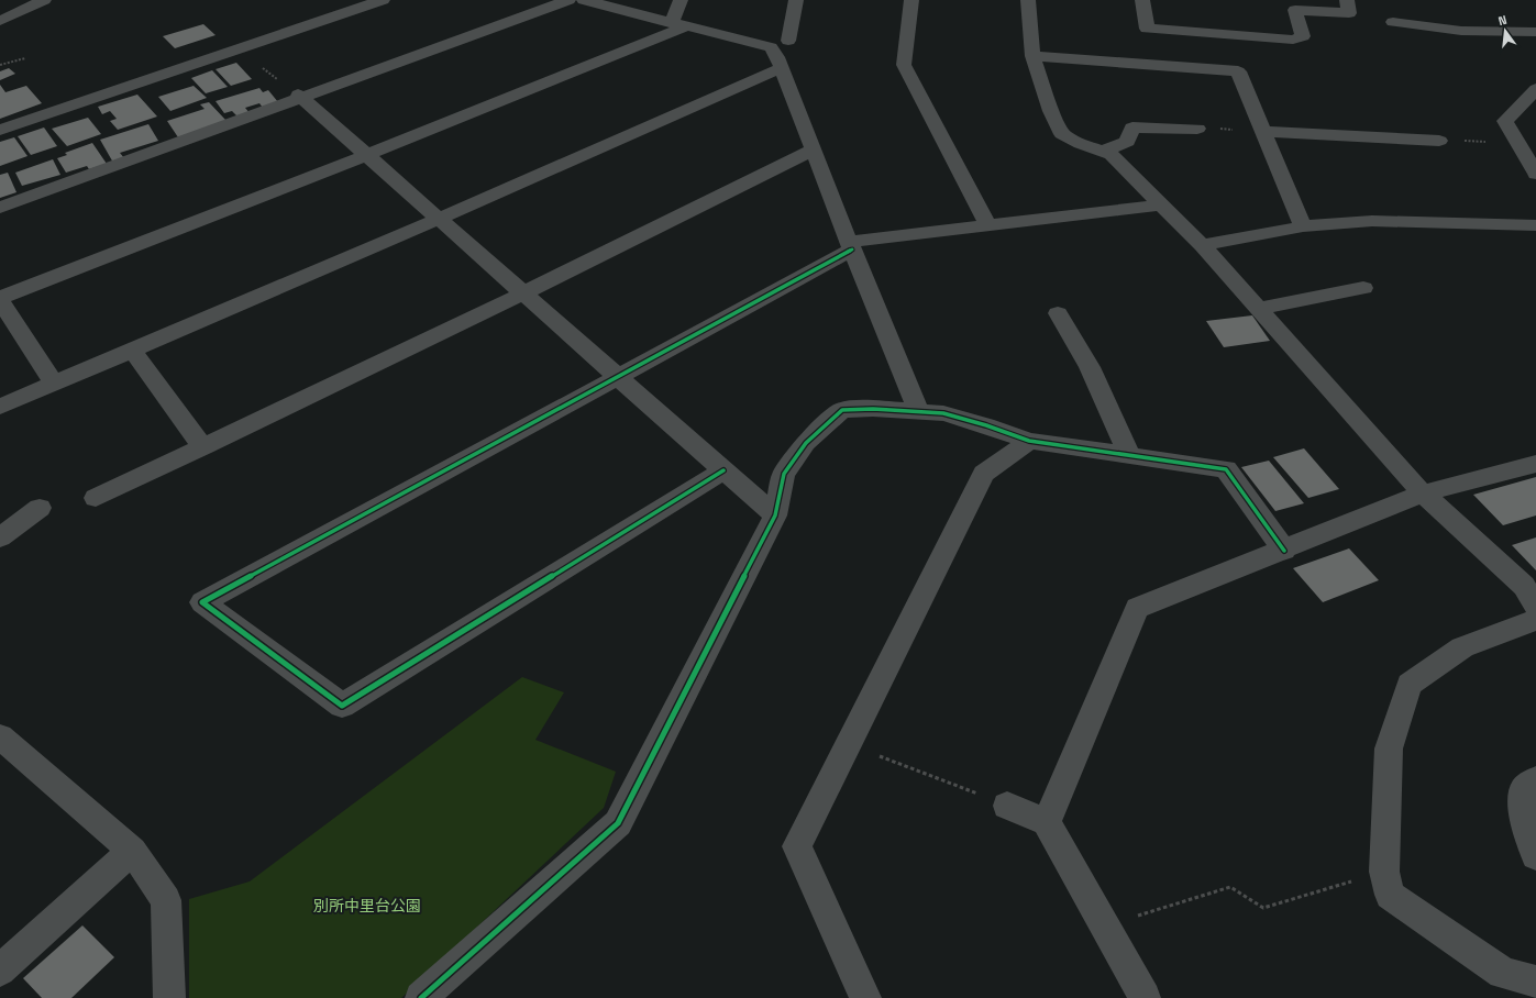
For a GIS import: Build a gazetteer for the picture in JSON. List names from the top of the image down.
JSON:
{
  "parks": ["別所中里台公園"],
  "north": "top"
}
